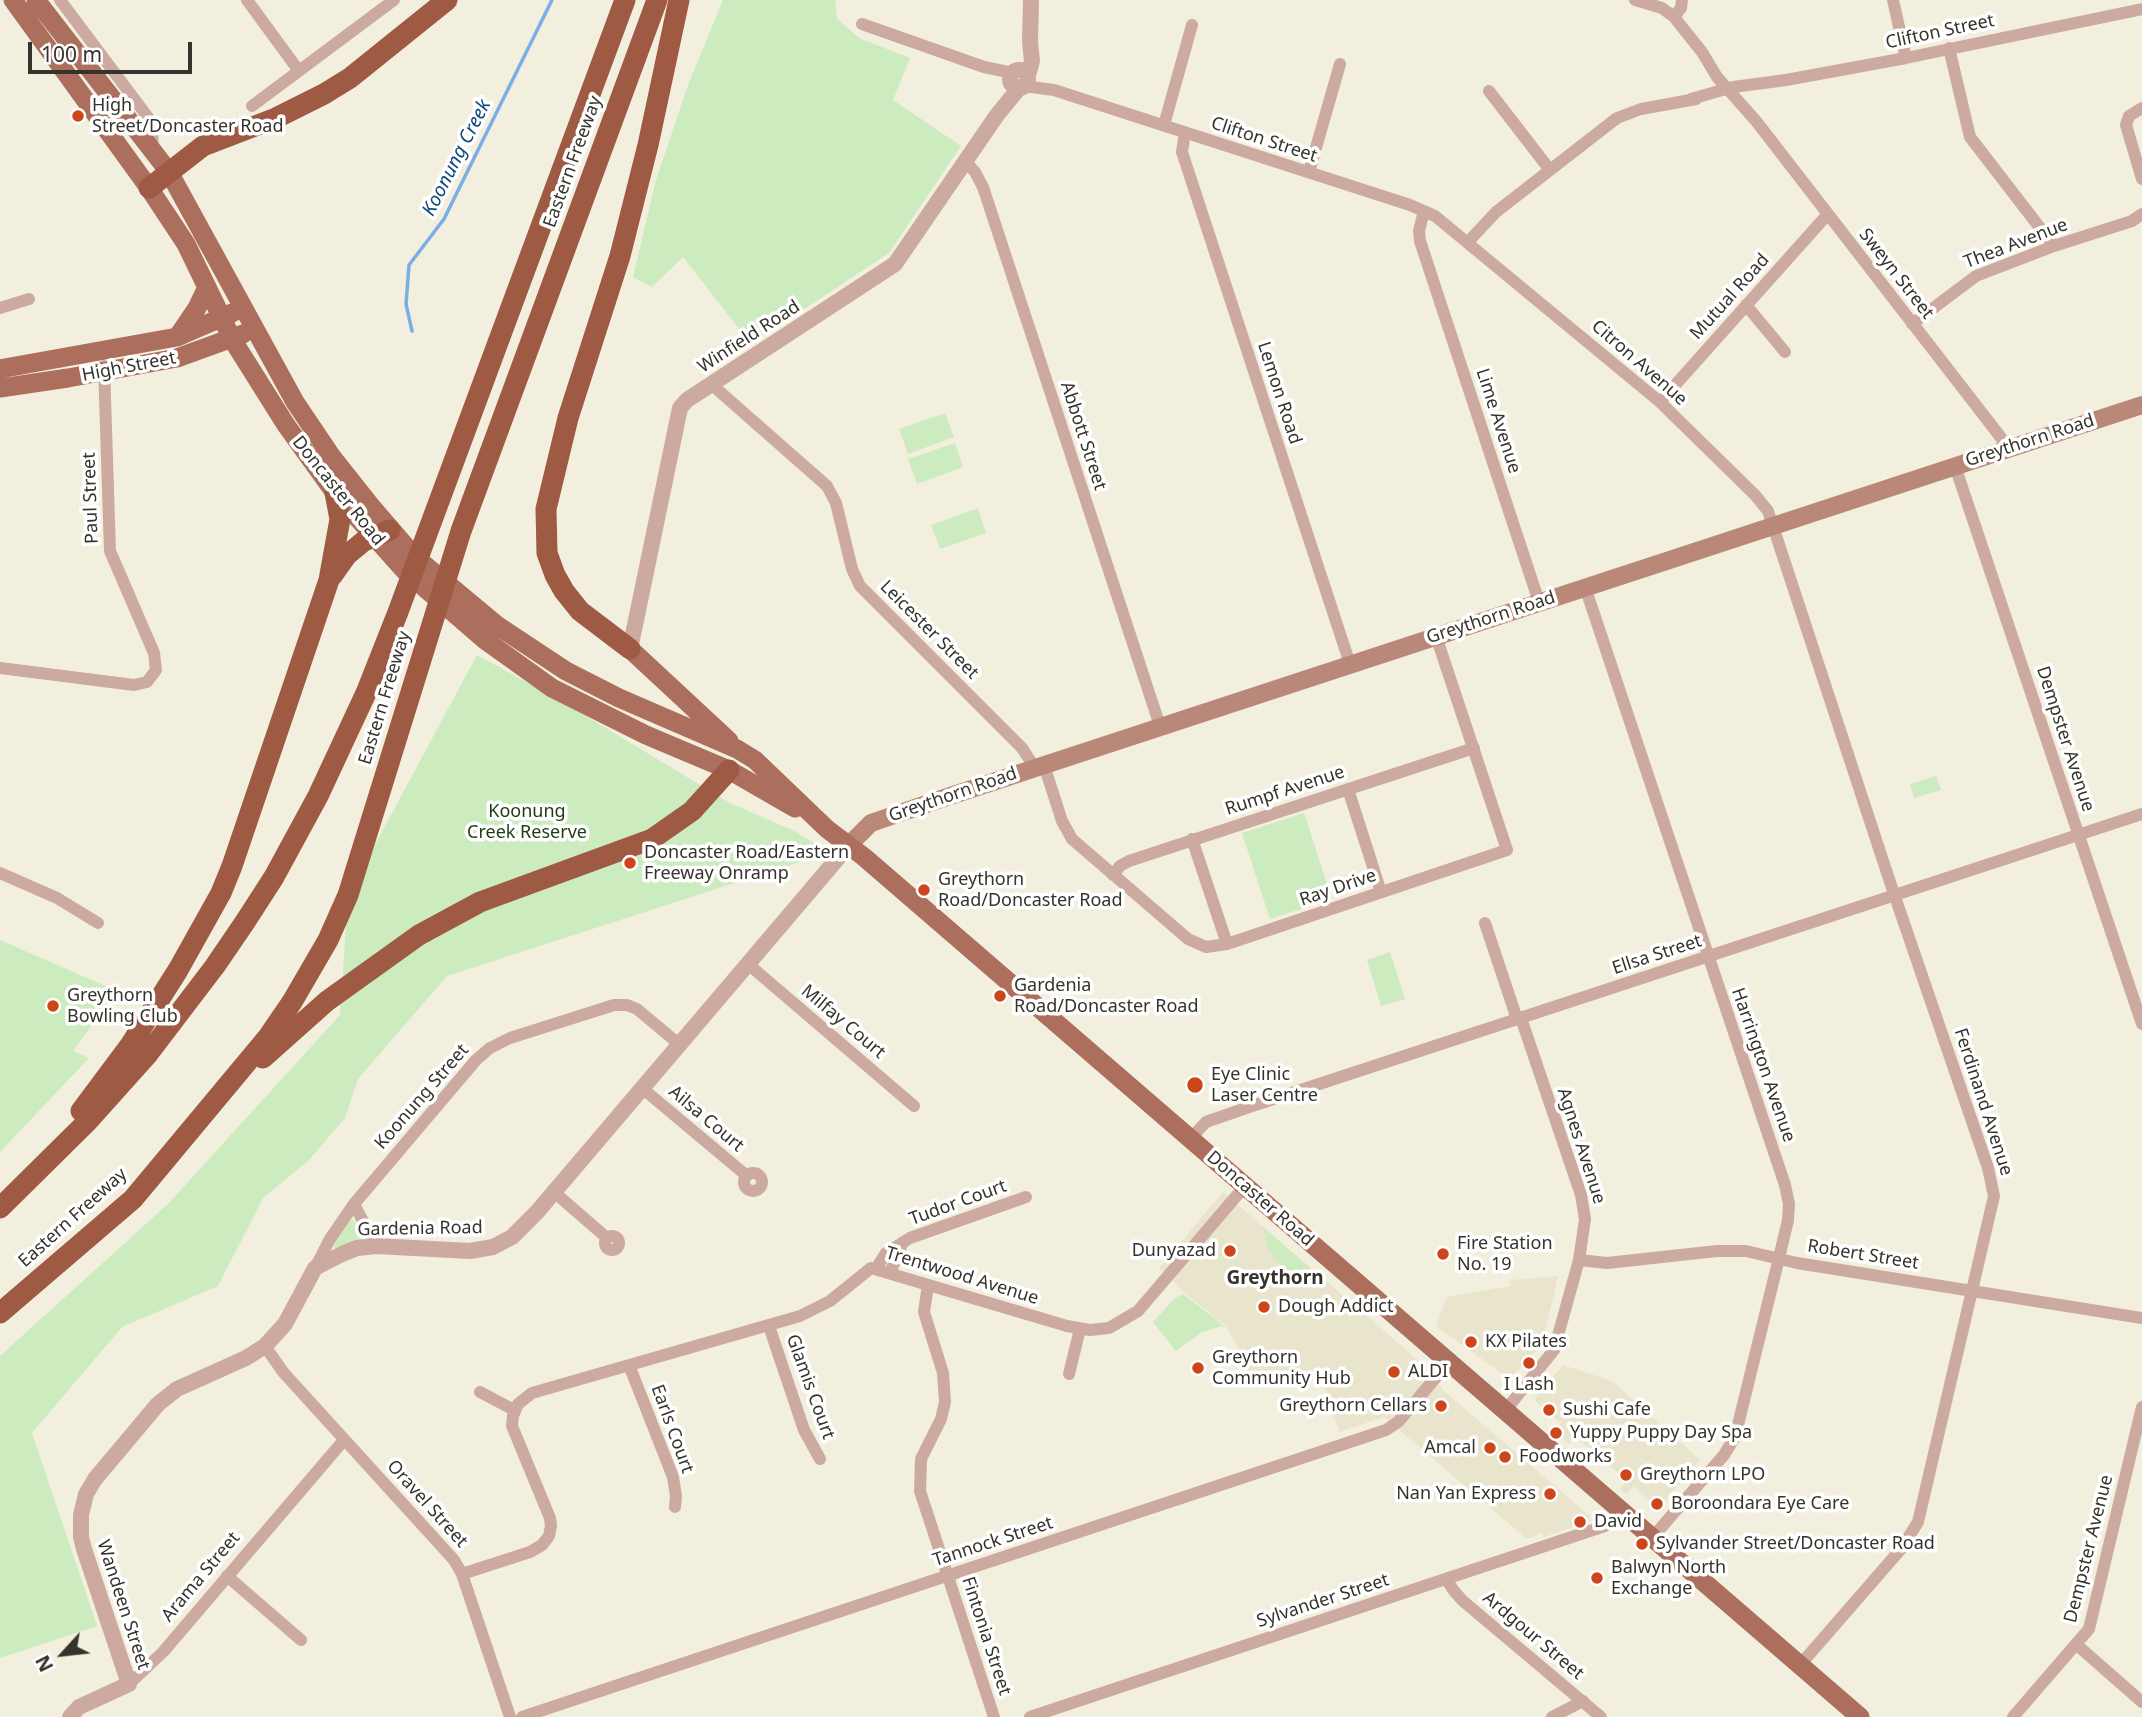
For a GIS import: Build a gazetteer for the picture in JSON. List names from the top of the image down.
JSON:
{
  "streets": {
    "highway": ["Eastern Freeway"],
    "main road": ["High Street", "Greythorn Road", "Doncaster Road"],
    "street": [
      "Clifton Street",
      "Thea Avenue",
      "Sweyn Street",
      "Mutual Road",
      "Winfield Road",
      "Citron Avenue",
      "Lemon Road",
      "Lime Avenue",
      "Abbott Street",
      "Paul Street",
      "Leicester Street",
      "Dempster Avenue",
      "Rumpf Avenue",
      "Ray Drive",
      "Ellsa Street",
      "Milfay Court",
      "Harrington Avenue",
      "Koonung Street",
      "Ferdinand Avenue",
      "Ailsa Court",
      "Agnes Avenue",
      "Tudor Court",
      "Gardenia Road",
      "Robert Street",
      "Trentwood Avenue",
      "Glamis Court",
      "Earls Court",
      "Oravel Street",
      "Tannock Street",
      "Arama Street",
      "Sylvander Street",
      "Wandeen Street",
      "Fintonia Street",
      "Ardgour Street"
    ]
  },
  "crossings": [
    ["Clifton Street", "Sweyn Street"],
    ["Clifton Street", "Winfield Road"],
    ["Clifton Street", "Citron Avenue"],
    ["Clifton Street", "Lemon Road"],
    ["Clifton Street", "Lime Avenue"],
    ["Thea Avenue", "Sweyn Street"],
    ["Sweyn Street", "Mutual Road"],
    ["Sweyn Street", "Greythorn Road"],
    ["Mutual Road", "Citron Avenue"],
    ["Winfield Road", "Abbott Street"],
    ["Winfield Road", "Doncaster Road"],
    ["Winfield Road", "Leicester Street"],
    ["Citron Avenue", "Greythorn Road"],
    ["Citron Avenue", "Ferdinand Avenue"],
    ["High Street", "Doncaster Road"],
    ["High Street", "Paul Street"],
    ["Lemon Road", "Greythorn Road"],
    ["Lime Avenue", "Greythorn Road"],
    ["Abbott Street", "Greythorn Road"],
    ["Greythorn Road", "Doncaster Road"],
    ["Greythorn Road", "Leicester Street"],
    ["Greythorn Road", "Dempster Avenue"],
    ["Greythorn Road", "Ray Drive"],
    ["Greythorn Road", "Harrington Avenue"],
    ["Greythorn Road", "Ferdinand Avenue"],
    ["Greythorn Road", "Gardenia Road"],
    ["Doncaster Road", "Ellsa Street"],
    ["Doncaster Road", "Harrington Avenue"],
    ["Doncaster Road", "Ferdinand Avenue"],
    ["Doncaster Road", "Agnes Avenue"],
    ["Doncaster Road", "Gardenia Road"],
    ["Doncaster Road", "Trentwood Avenue"],
    ["Doncaster Road", "Tannock Street"],
    ["Doncaster Road", "Sylvander Street"],
    ["Leicester Street", "Ray Drive"],
    ["Dempster Avenue", "Ellsa Street"],
    ["Rumpf Avenue", "Ray Drive"],
    ["Ellsa Street", "Harrington Avenue"],
    ["Ellsa Street", "Ferdinand Avenue"],
    ["Ellsa Street", "Agnes Avenue"],
    ["Milfay Court", "Gardenia Road"],
    ["Harrington Avenue", "Robert Street"],
    ["Koonung Street", "Gardenia Road"],
    ["Ferdinand Avenue", "Robert Street"],
    ["Ailsa Court", "Gardenia Road"],
    ["Agnes Avenue", "Robert Street"],
    ["Tudor Court", "Trentwood Avenue"],
    ["Trentwood Avenue", "Glamis Court"],
    ["Trentwood Avenue", "Earls Court"],
    ["Trentwood Avenue", "Fintonia Street"],
    ["Oravel Street", "Arama Street"],
    ["Oravel Street", "Wandeen Street"],
    ["Tannock Street", "Fintonia Street"],
    ["Arama Street", "Wandeen Street"],
    ["Sylvander Street", "Ardgour Street"]
  ],
  "districts": ["Greythorn"],
  "water": ["Koonung Creek"],
  "parks": ["Koonung Creek Reserve"],
  "places": [
    "High Street/Doncaster Road",
    "Doncaster Road/Eastern Freeway Onramp",
    "Greythorn Road/Doncaster Road",
    "Gardenia Road/Doncaster Road",
    "Greythorn Bowling Club",
    "Eye Clinic Laser Centre",
    "Dunyazad",
    "Fire Station No. 19",
    "Dough Addict",
    "KX Pilates",
    "I Lash",
    "Greythorn Community Hub",
    "ALDI",
    "Greythorn Cellars",
    "Sushi Cafe",
    "Yuppy Puppy Day Spa",
    "Amcal",
    "Foodworks",
    "Greythorn LPO",
    "Nan Yan Express",
    "Boroondara Eye Care",
    "David",
    "Sylvander Street/Doncaster Road",
    "Balwyn North Exchange"
  ],
  "scale_bar": "100 m",
  "north": "bottom left"
}
